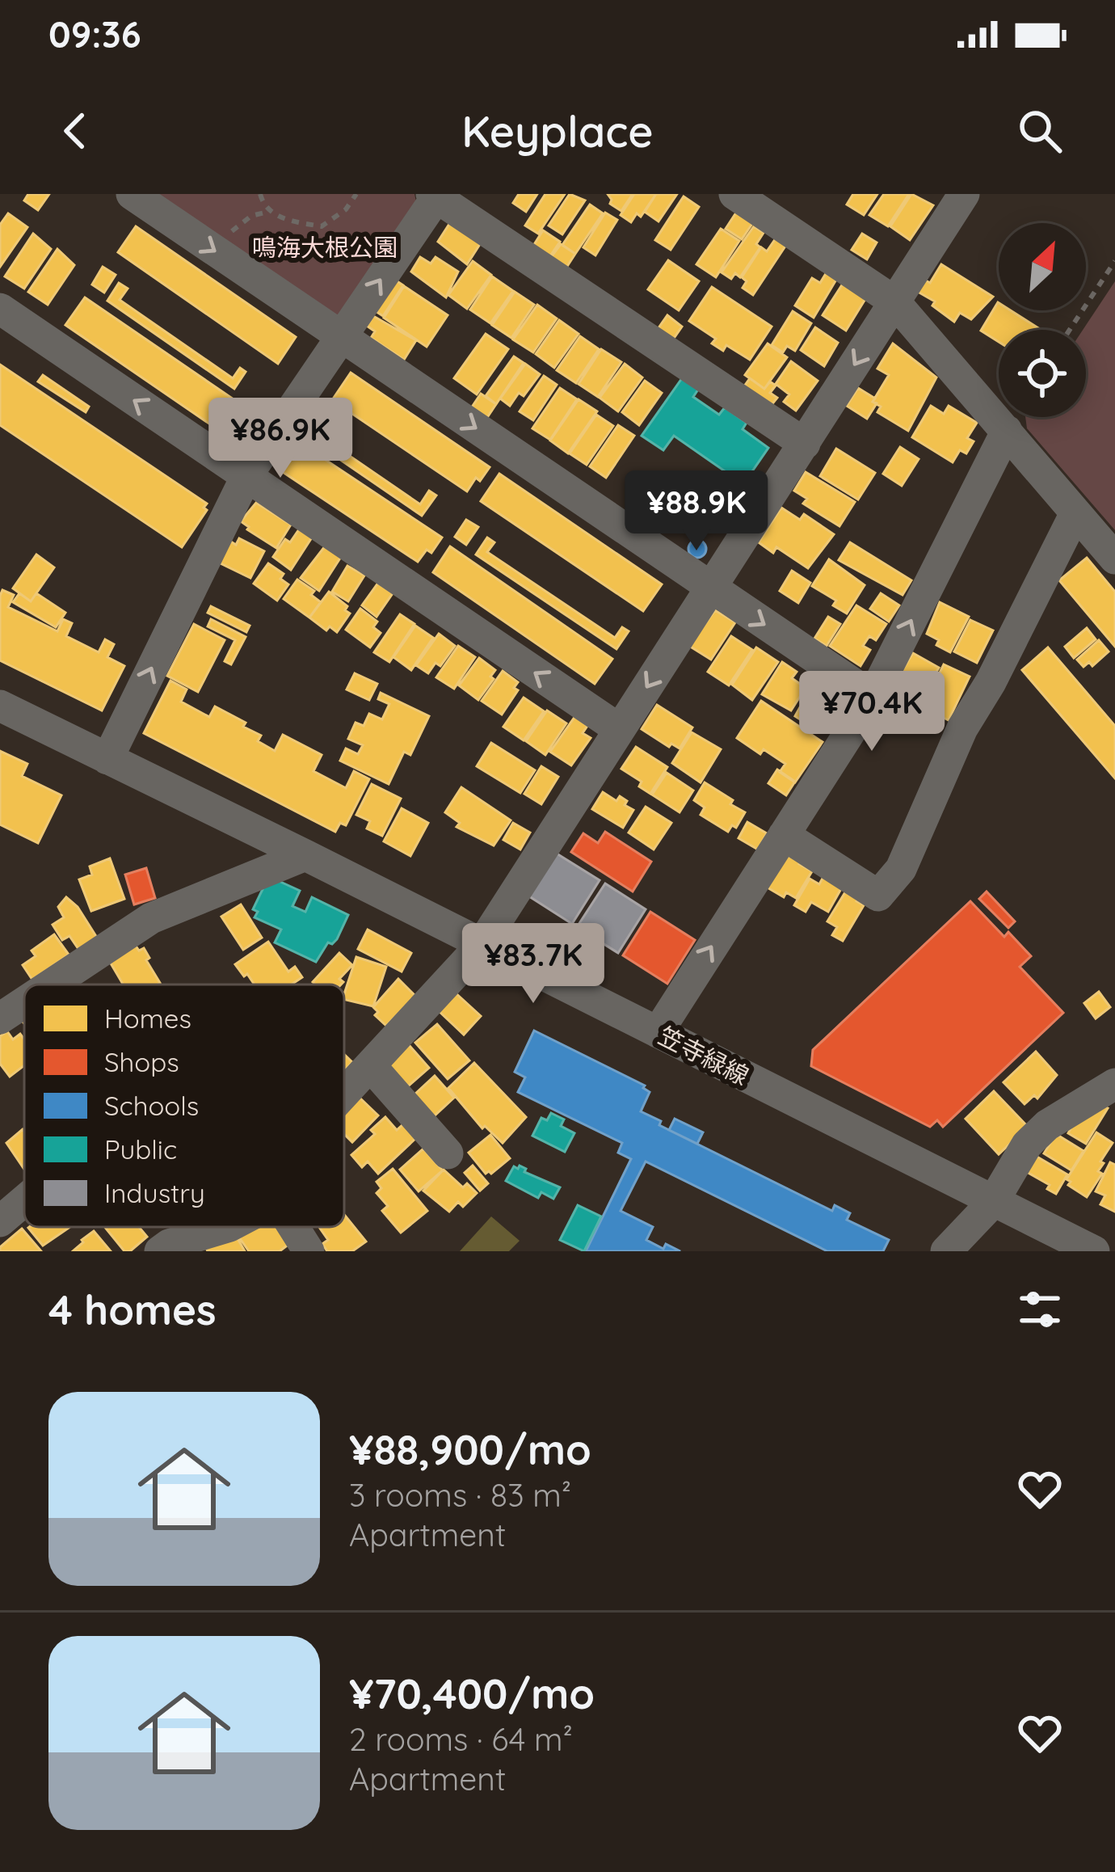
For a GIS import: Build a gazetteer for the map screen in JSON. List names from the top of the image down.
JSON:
{
  "streets": {
    "street": ["笠寺緑線"]
  },
  "parks": ["鳴海大根公園"],
  "legend": [
    "Homes",
    "Shops",
    "Schools",
    "Public",
    "Industry"
  ],
  "north": "top right",
  "page": {
    "status": "09:36",
    "header": "Keyplace",
    "price": [
      "¥86.9K",
      "¥88.9K",
      "¥70.4K",
      "¥83.7K"
    ],
    "heading": "4 homes",
    "list": [
      {
        "name": "¥88,900/mo",
        "note": "3 rooms · 83 m² · Apartment"
      },
      {
        "name": "¥70,400/mo",
        "note": "2 rooms · 64 m² · Apartment"
      }
    ]
  }
}
